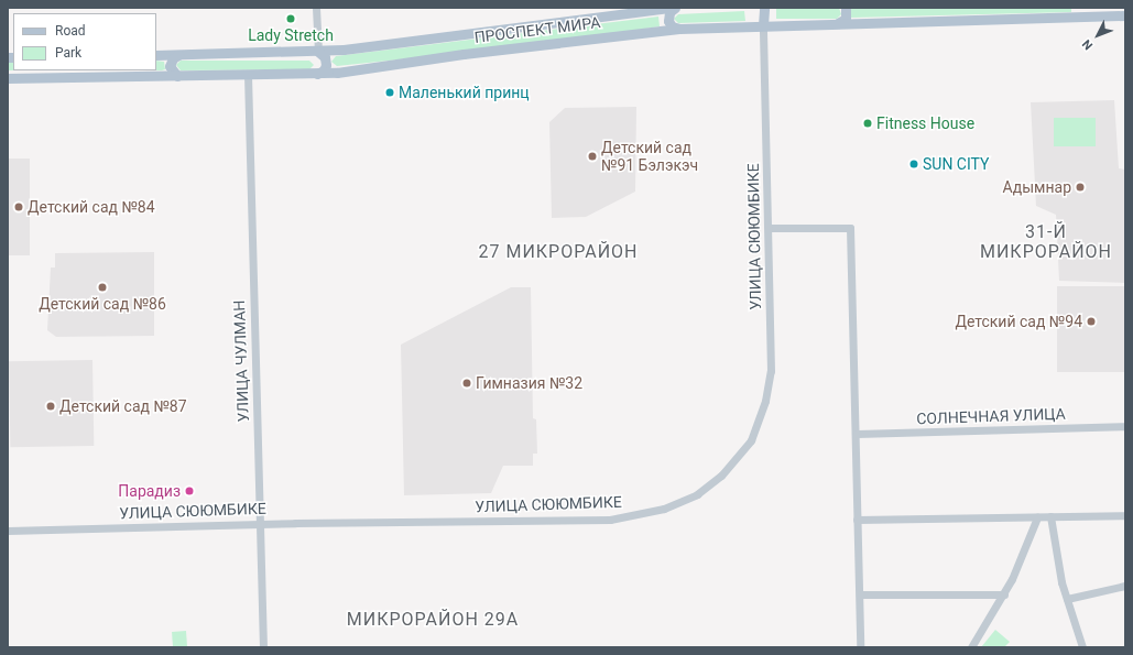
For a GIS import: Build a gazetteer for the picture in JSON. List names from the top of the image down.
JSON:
{
  "streets": {
    "main road": ["ПРОСПЕКТ МИРА"],
    "street": ["УЛИЦА СЮЮМБИКЕ", "УЛИЦА ЧУЛМАН", "СОЛНЕЧНАЯ УЛИЦА"]
  },
  "crossings": [
    ["ПРОСПЕКТ МИРА", "УЛИЦА СЮЮМБИКЕ"],
    ["ПРОСПЕКТ МИРА", "УЛИЦА ЧУЛМАН"],
    ["УЛИЦА СЮЮМБИКЕ", "УЛИЦА ЧУЛМАН"]
  ],
  "districts": ["31-Й МИКРОРАЙОН", "27 МИКРОРАЙОН", "МИКРОРАЙОН 29А"],
  "places": [
    "Lady Stretch",
    "Маленький принц",
    "Fitness House",
    "Детский сад №91 Бэлэкэч",
    "SUN CITY",
    "Адымнар",
    "Детский сад №84",
    "Детский сад №86",
    "Детский сад №94",
    "Гимназия №32",
    "Детский сад №87",
    "Парадиз"
  ],
  "legend": ["Road", "Park"],
  "north": "bottom left"
}
